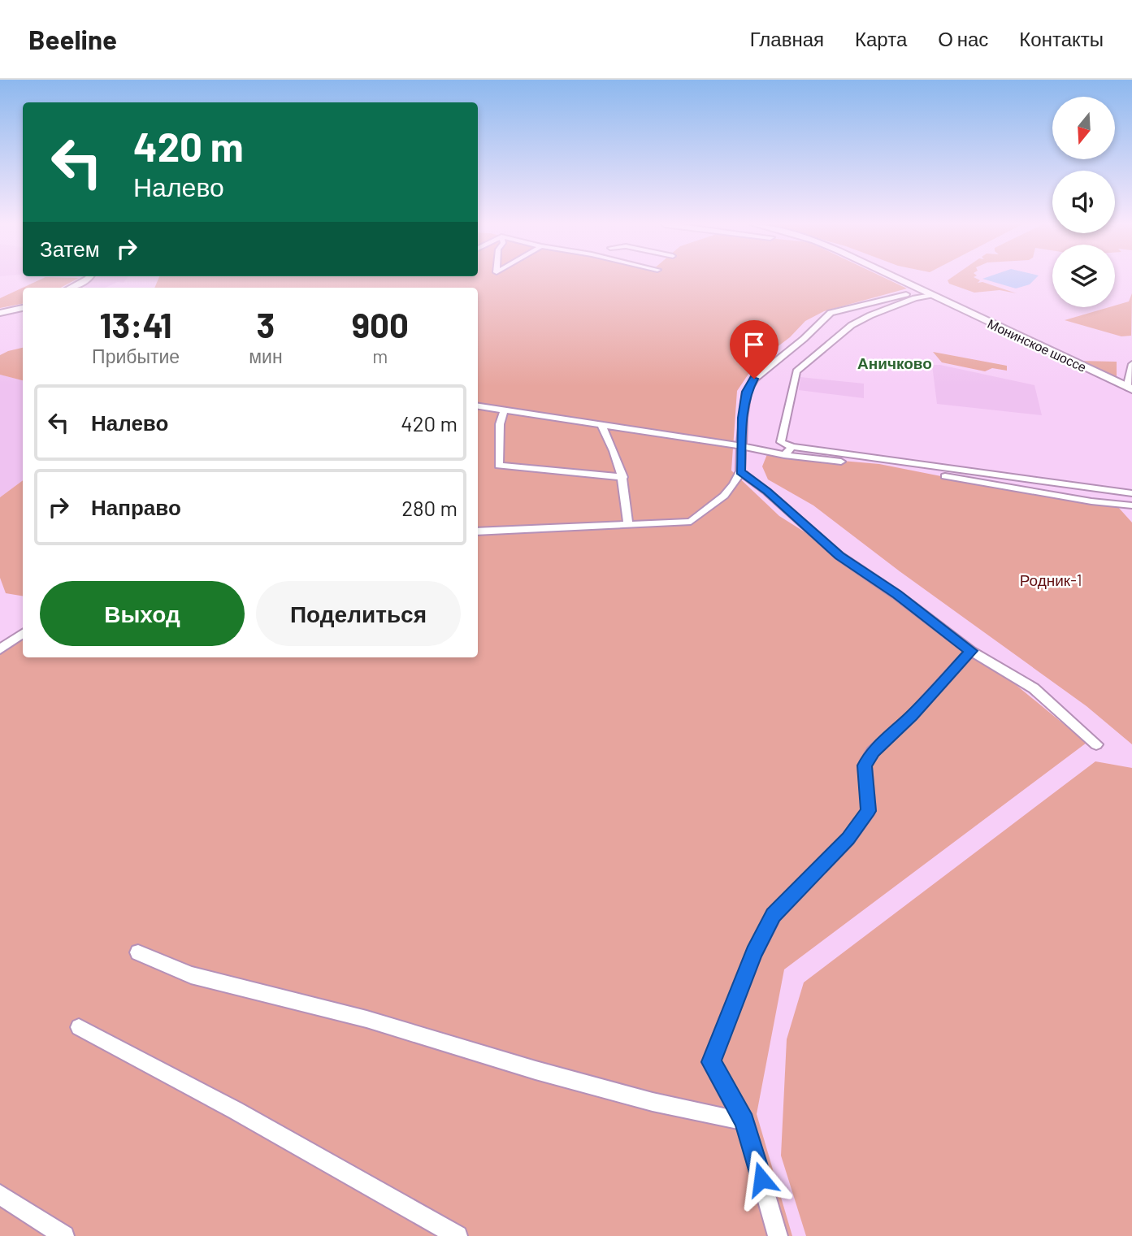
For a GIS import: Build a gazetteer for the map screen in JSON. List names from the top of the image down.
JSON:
{
  "streets": {
    "main road": ["Монинское шоссе"]
  },
  "districts": ["Аничково"],
  "parks": ["Родник-1"],
  "north": "bottom",
  "page": {
    "header": "Beeline",
    "nav": [
      "Главная",
      "Карта",
      "О нас",
      "Контакты"
    ],
    "turn": ["420 m", "Налево"],
    "then": "Затем",
    "eta": [
      "13:41",
      "Прибытие",
      "3",
      "мин",
      "900",
      "m"
    ],
    "list": [
      {
        "name": "Налево",
        "value": "420 m"
      },
      {
        "name": "Направо",
        "value": "280 m"
      }
    ],
    "buttons": ["Выход", "Поделиться"]
  }
}
